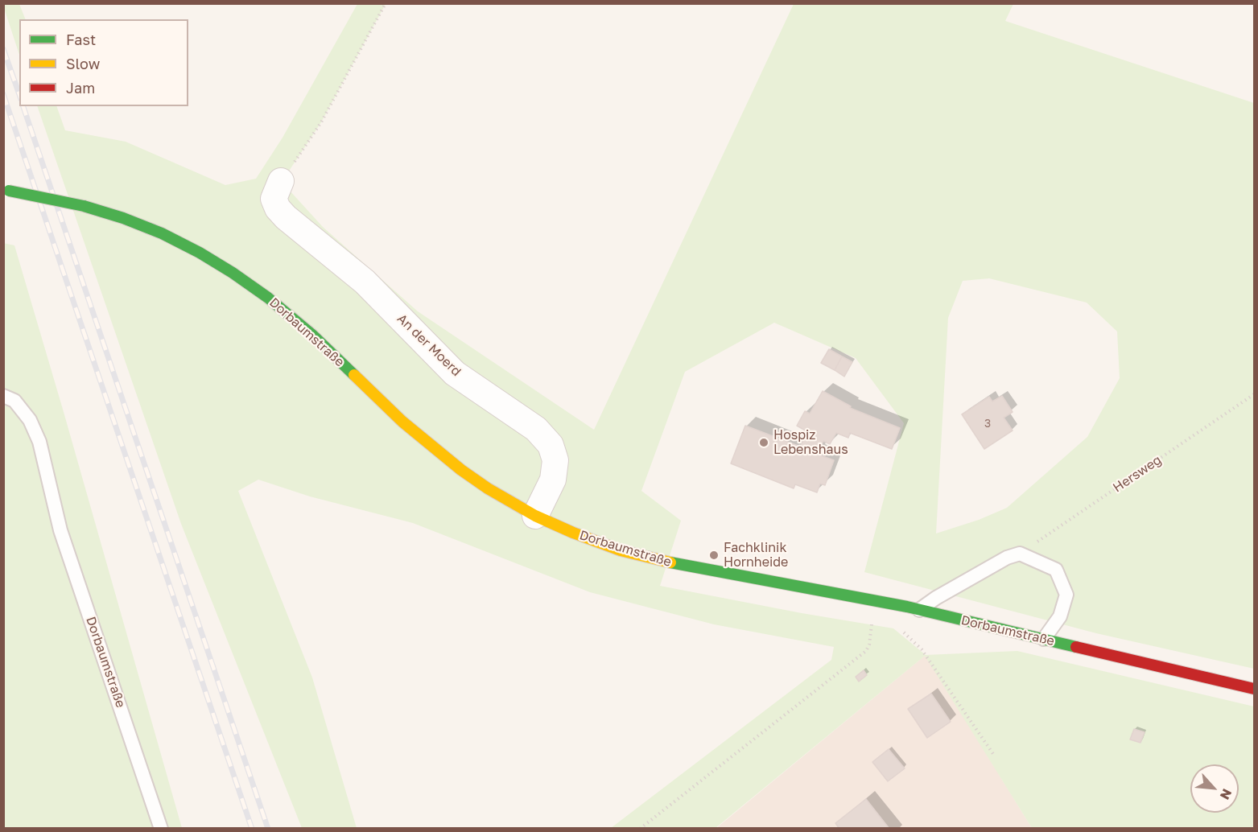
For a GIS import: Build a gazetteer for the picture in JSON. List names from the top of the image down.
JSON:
{
  "streets": {
    "street": ["Dorbaumstraße", "An der Moerd"],
    "path": ["Hersweg"]
  },
  "crossings": [
    ["Dorbaumstraße", "An der Moerd"]
  ],
  "places": ["Hospiz Lebenshaus", "Fachklinik Hornheide"],
  "house_numbers": ["3"],
  "legend": ["Fast", "Slow", "Jam"],
  "north": "bottom right"
}
